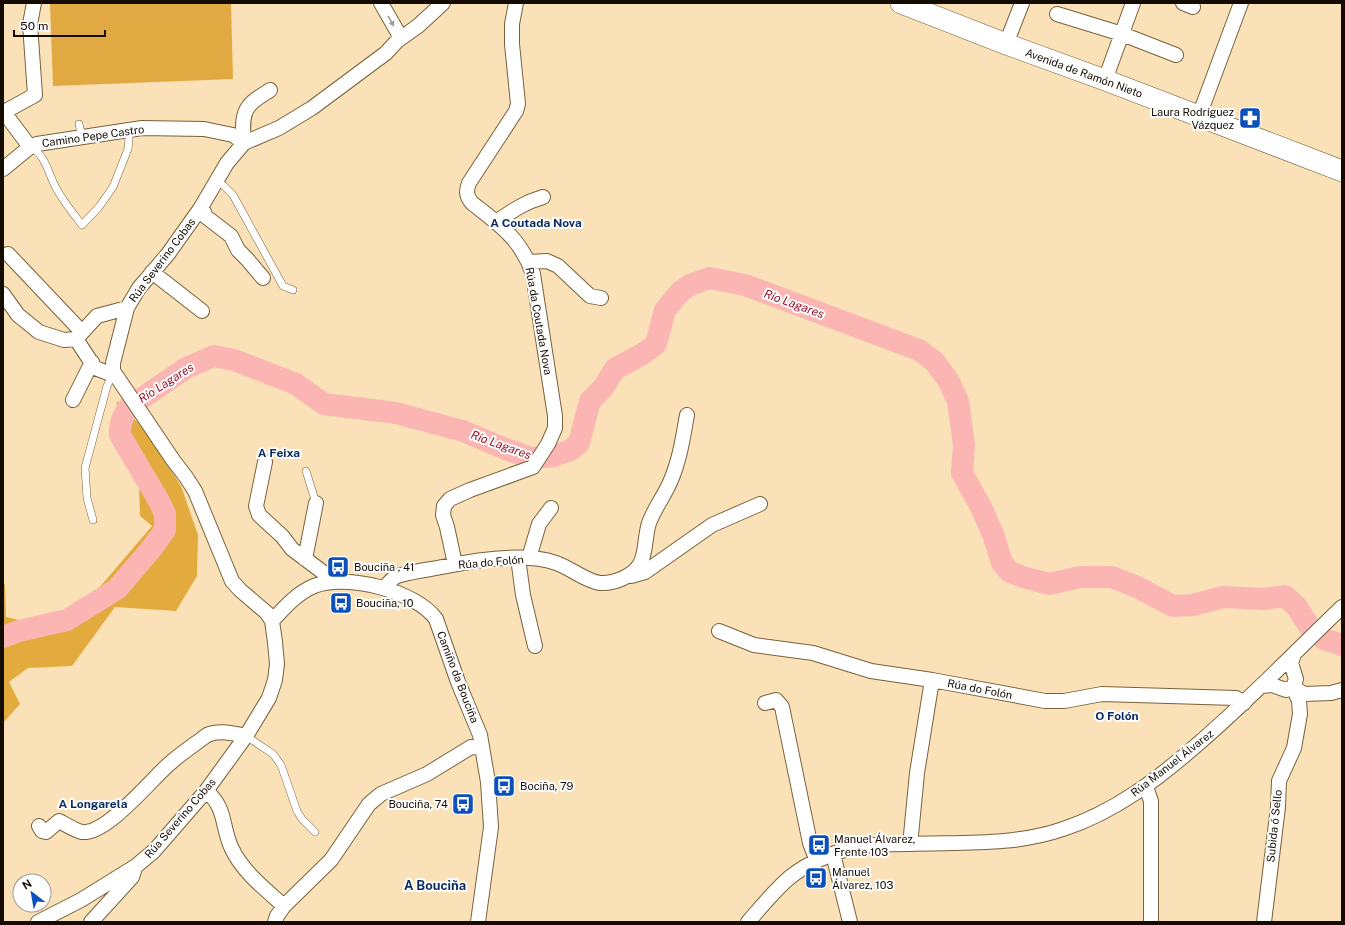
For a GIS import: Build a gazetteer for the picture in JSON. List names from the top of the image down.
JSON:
{
  "streets": {
    "main road": ["Avenida de Ramón Nieto"],
    "street": [
      "Camino Pepe Castro",
      "Rúa Severino Cobas",
      "Rúa da Coutada Nova",
      "Rúa do Folón",
      "Camiño da Bouciña",
      "Rúa Manuel Álvarez",
      "Subida ó Sello"
    ]
  },
  "crossings": [
    ["Camino Pepe Castro", "Rúa Severino Cobas"],
    ["Rúa Severino Cobas", "Camiño da Bouciña"],
    ["Rúa da Coutada Nova", "Rúa do Folón"],
    ["Rúa do Folón", "Camiño da Bouciña"],
    ["Rúa do Folón", "Rúa Manuel Álvarez"],
    ["Rúa Manuel Álvarez", "Subida ó Sello"]
  ],
  "districts": [
    "A Coutada Nova",
    "A Feixa",
    "O Folón",
    "A Longarela",
    "A Bouciña"
  ],
  "water": ["Río Lagares"],
  "places": {
    "pharmacy": ["Laura Rodríguez Vázquez"],
    "bus stop": [
      "Bouciña , 41",
      "Bouciña, 10",
      "Bociña, 79",
      "Bouciña, 74",
      "Manuel Álvarez, Frente 103",
      "Manuel Álvarez, 103"
    ]
  },
  "scale_bar": "50 m",
  "north": "top left"
}
